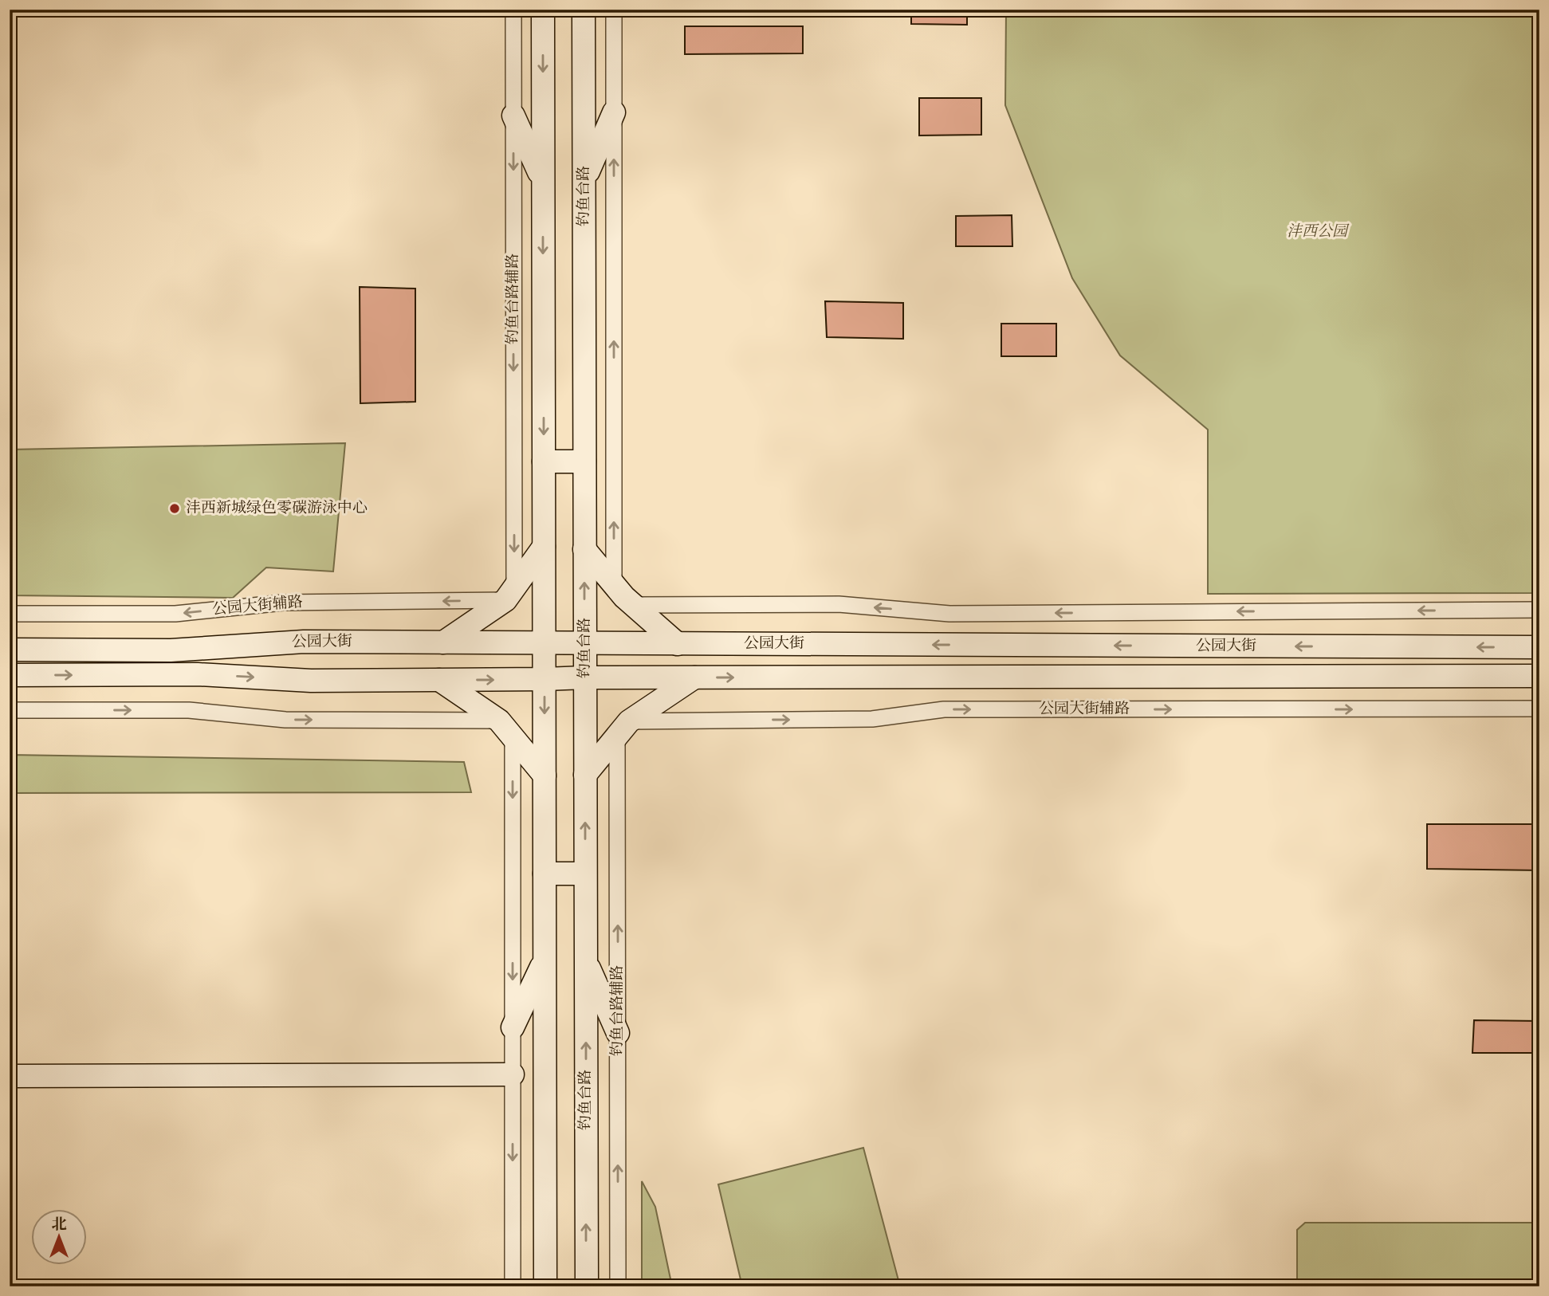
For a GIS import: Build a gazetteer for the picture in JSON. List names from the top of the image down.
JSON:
{
  "streets": {
    "main road": ["钓鱼台路", "公园大街"],
    "street": ["钓鱼台路辅路", "公园大街辅路"]
  },
  "crossings": [
    ["钓鱼台路", "公园大街"],
    ["钓鱼台路辅路", "公园大街辅路"]
  ],
  "parks": ["沣西公园"],
  "places": ["沣西新城绿色零碳游泳中心"],
  "north": "top"
}
